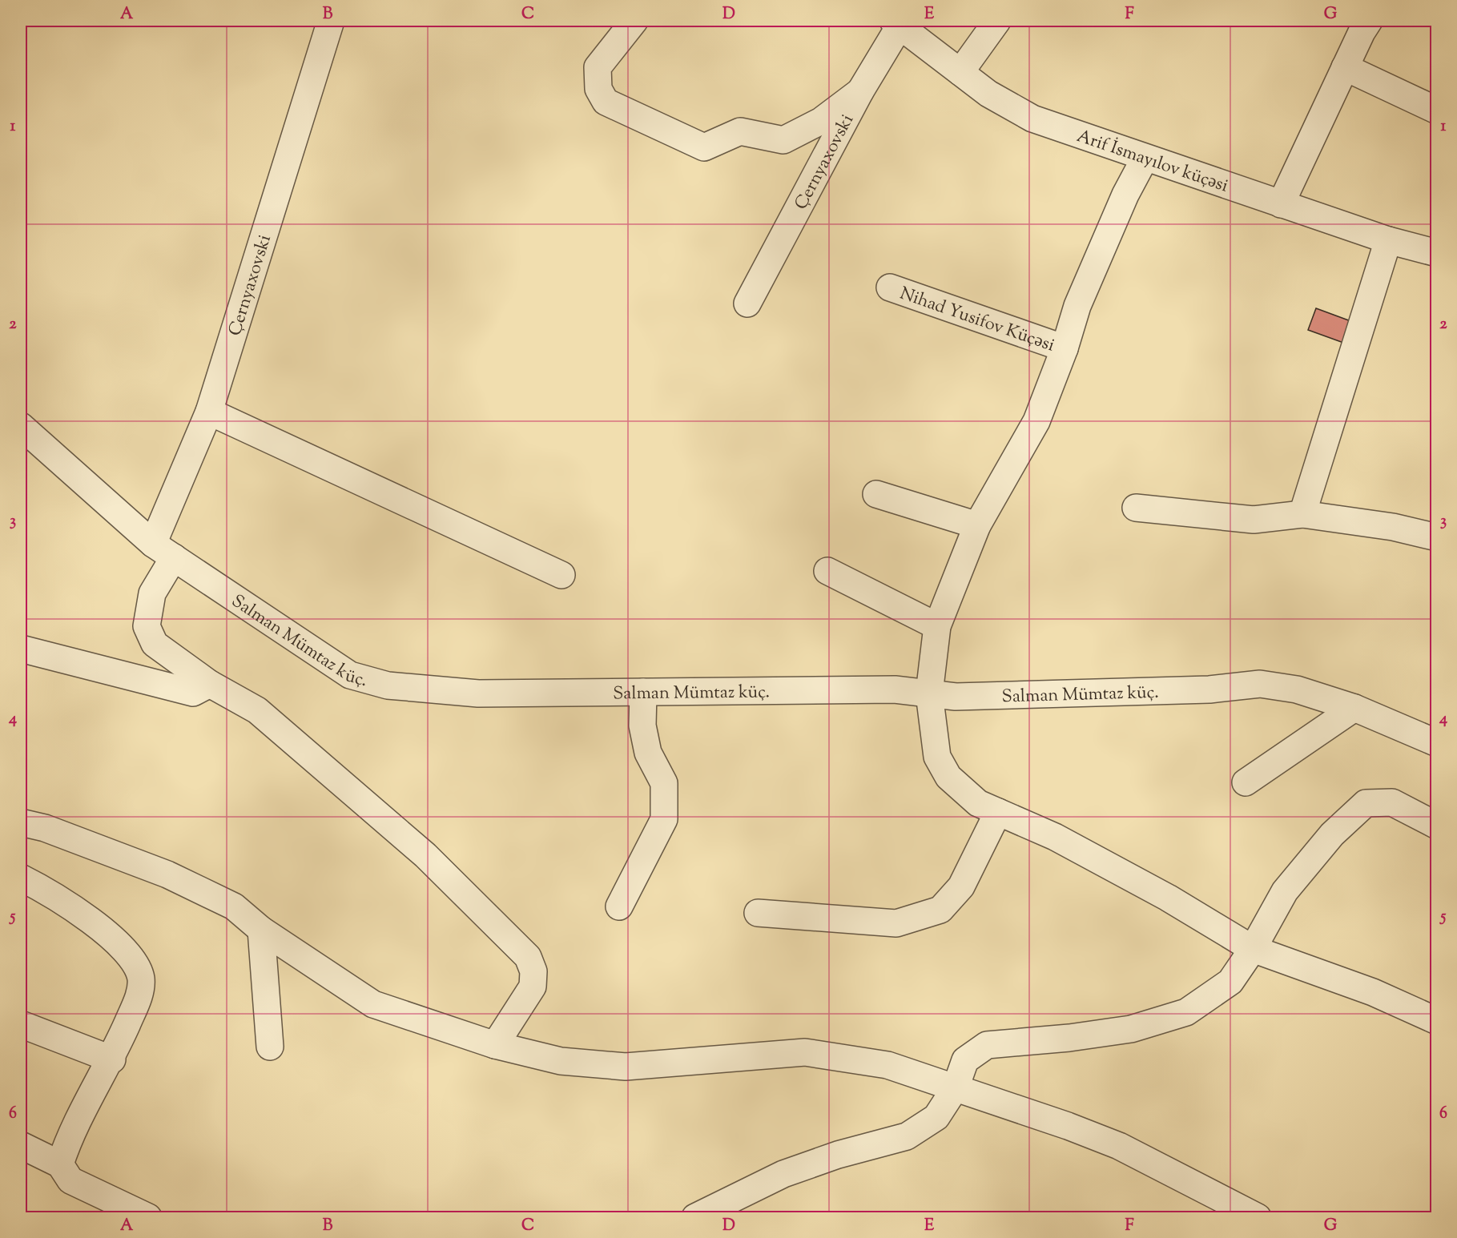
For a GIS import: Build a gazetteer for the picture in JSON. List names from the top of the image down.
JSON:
{
  "streets": {
    "street": [
      "Çernyaxovski",
      "Arif İsmayılov küçəsi",
      "Nihad Yusifov Küçəsi",
      "Salman Mümtaz küç."
    ]
  },
  "crossings": [
    ["Çernyaxovski", "Arif İsmayılov küçəsi"],
    ["Çernyaxovski", "Salman Mümtaz küç."]
  ],
  "grid": {
    "columns": [
      "A",
      "B",
      "C",
      "D",
      "E",
      "F",
      "G"
    ],
    "rows": [
      "1",
      "2",
      "3",
      "4",
      "5",
      "6"
    ]
  }
}
